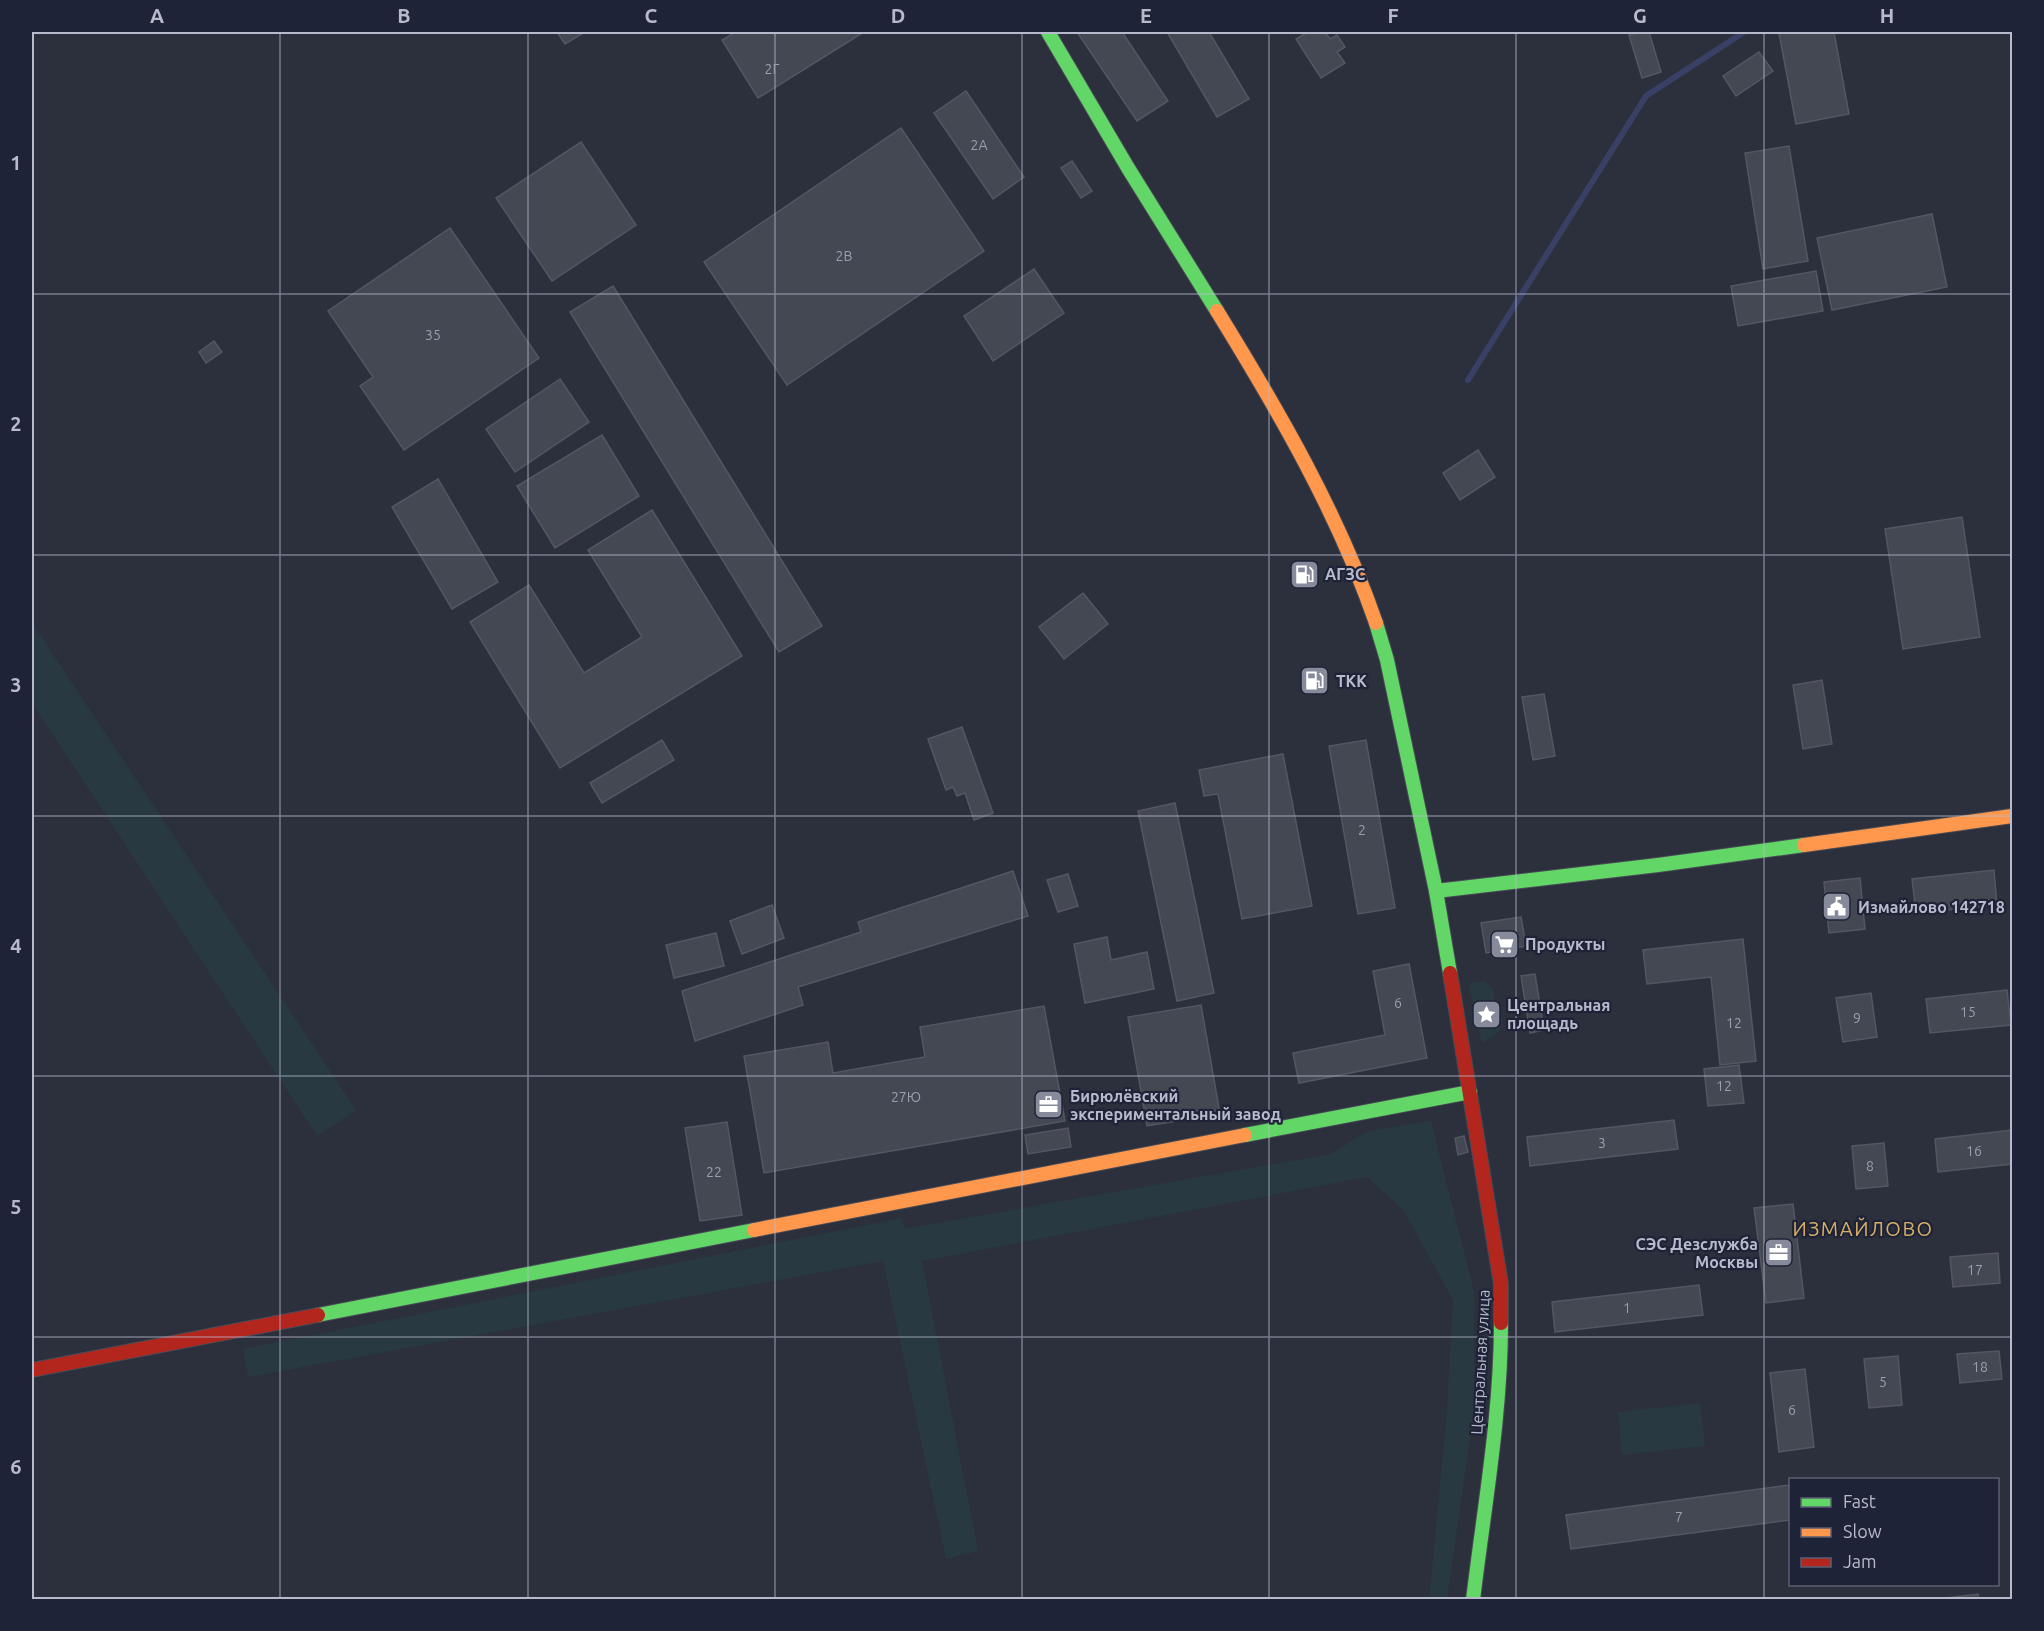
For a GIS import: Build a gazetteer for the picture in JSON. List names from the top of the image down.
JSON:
{
  "streets": {
    "street": ["Центральная улица"]
  },
  "districts": ["ИЗМАЙЛОВО"],
  "places": {
    "fuel station": ["АГЗС", "ТКК"],
    "public building": ["Измайлово 142718"],
    "supermarket": ["Продукты"],
    "place": ["Центральная площадь"],
    "office": ["Бирюлёвский экспериментальный завод", "СЭС Дезслужба Москвы"]
  },
  "house_numbers": [
    "2Г",
    "2А",
    "2В",
    "35",
    "2",
    "6",
    "15",
    "9",
    "12",
    "12",
    "27Ю",
    "3",
    "16",
    "8",
    "22",
    "17",
    "1",
    "18",
    "5",
    "6",
    "7"
  ],
  "legend": ["Fast", "Slow", "Jam"],
  "grid": {
    "columns": [
      "A",
      "B",
      "C",
      "D",
      "E",
      "F",
      "G",
      "H"
    ],
    "rows": [
      "1",
      "2",
      "3",
      "4",
      "5",
      "6"
    ]
  }
}
